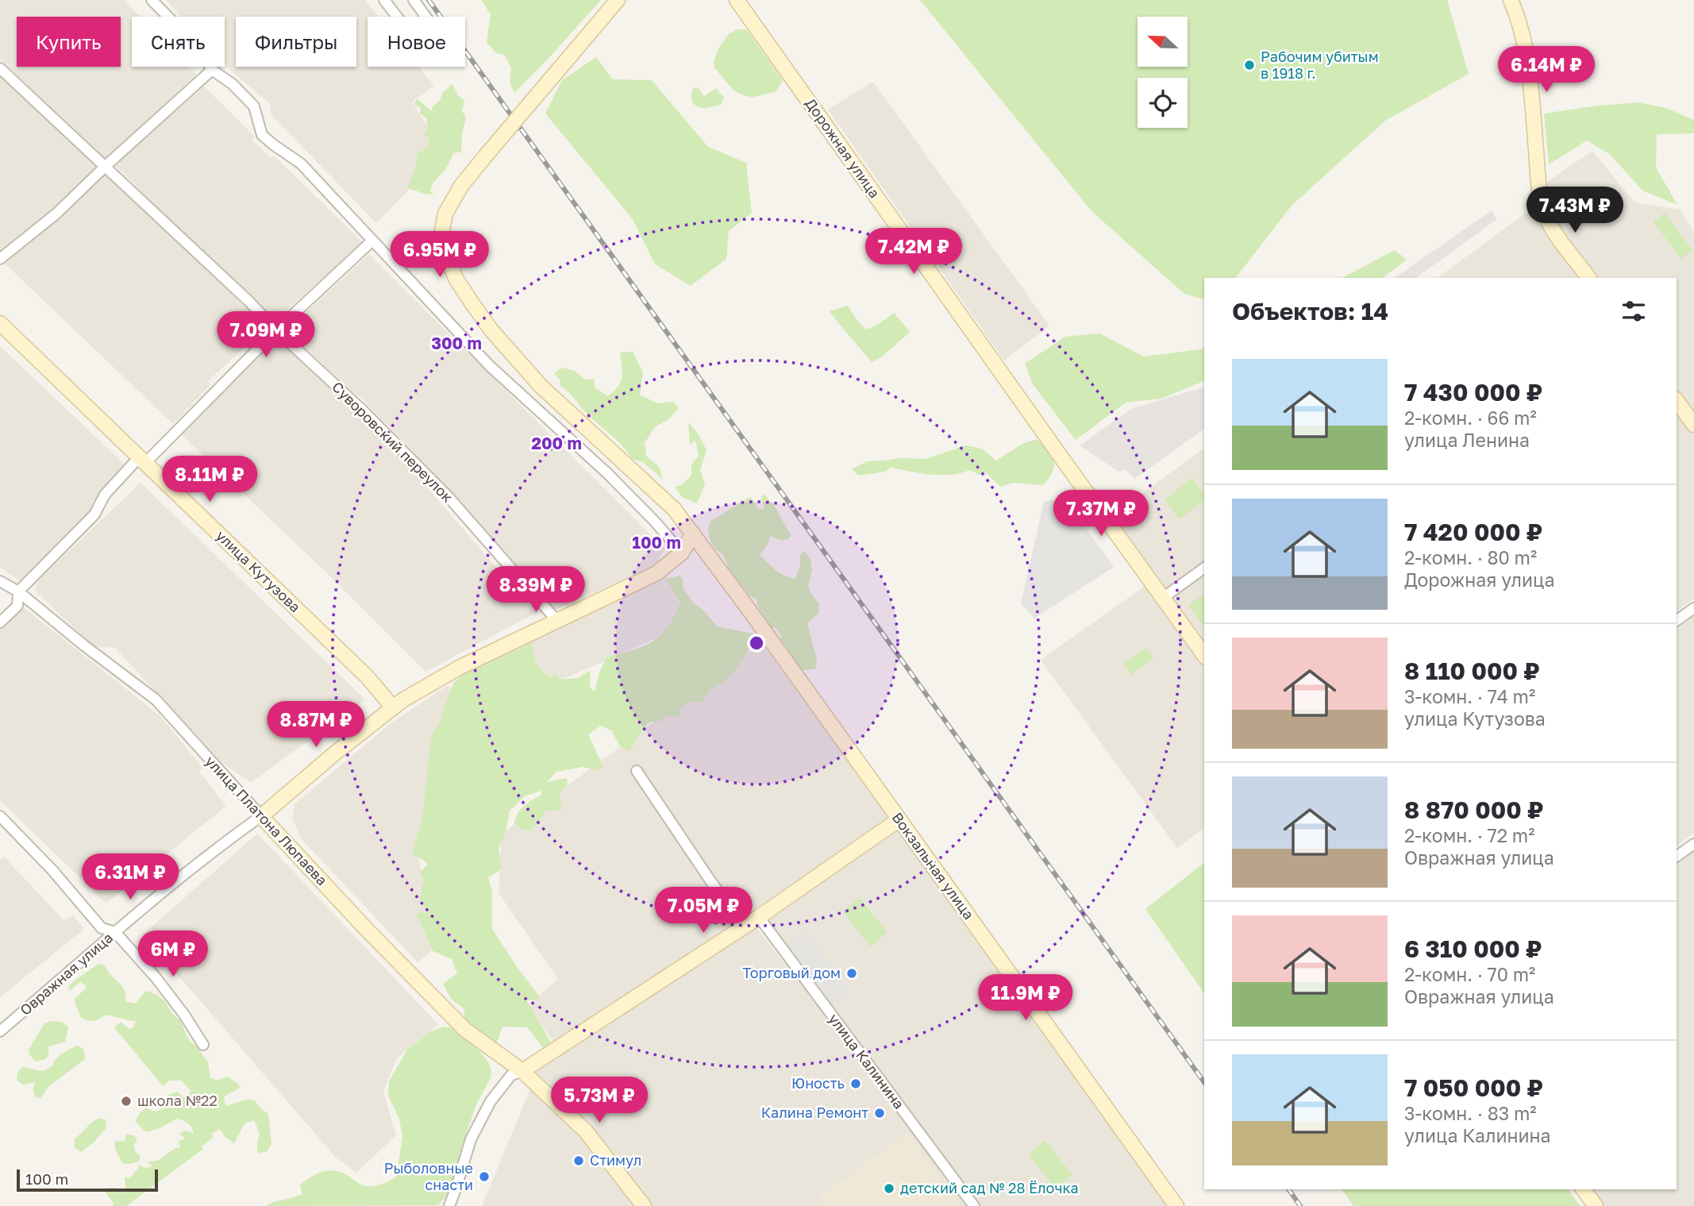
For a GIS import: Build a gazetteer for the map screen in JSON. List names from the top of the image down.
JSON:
{
  "streets": {
    "street": [
      "Дорожная улица",
      "Суворовский переулок",
      "улица Кутузова",
      "улица Платона Люпаева",
      "Вокзальная улица",
      "Овражная улица",
      "улица Калинина"
    ]
  },
  "crossings": [
    ["Суворовский переулок", "Овражная улица"],
    ["улица Кутузова", "Овражная улица"],
    ["улица Платона Люпаева", "Овражная улица"]
  ],
  "places": [
    "Рабочим убитым в 1918 г.",
    "Торговый дом",
    "Юность",
    "школа №22",
    "Калина Ремонт",
    "Стимул",
    "Рыболовные снасти",
    "детский сад № 28 Ёлочка"
  ],
  "scale_bar": "100 m",
  "north": "left",
  "page": {
    "chip": [
      "Купить",
      "Снять",
      "Фильтры",
      "Новое"
    ],
    "price": [
      "6.14M ₽",
      "7.43M ₽",
      "7.42M ₽",
      "6.95M ₽",
      "7.09M ₽",
      "8.11M ₽",
      "7.37M ₽",
      "8.39M ₽",
      "8.87M ₽",
      "6.31M ₽",
      "7.05M ₽",
      "6M ₽",
      "11.9M ₽",
      "5.73M ₽"
    ],
    "heading": "Объектов: 14",
    "list": [
      {
        "name": "7 430 000 ₽",
        "note": "2-комн. · 66 m² · улица Ленина"
      },
      {
        "name": "7 420 000 ₽",
        "note": "2-комн. · 80 m² · Дорожная улица"
      },
      {
        "name": "8 110 000 ₽",
        "note": "3-комн. · 74 m² · улица Кутузова"
      },
      {
        "name": "8 870 000 ₽",
        "note": "2-комн. · 72 m² · Овражная улица"
      },
      {
        "name": "6 310 000 ₽",
        "note": "2-комн. · 70 m² · Овражная улица"
      },
      {
        "name": "7 050 000 ₽",
        "note": "3-комн. · 83 m² · улица Калинина"
      }
    ],
    "scale": "100 m"
  },
  "rings": ["300 m", "200 m", "100 m"]
}
